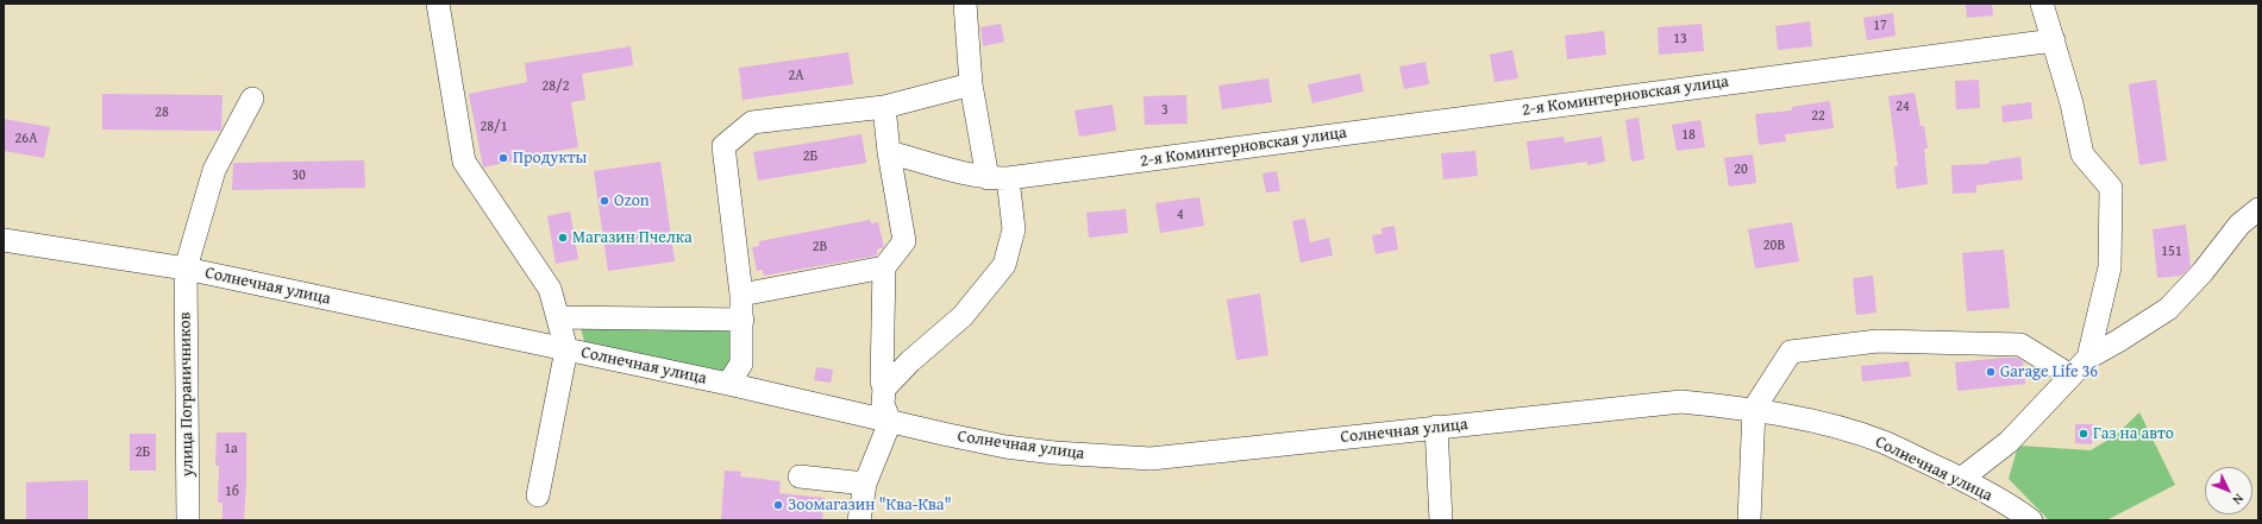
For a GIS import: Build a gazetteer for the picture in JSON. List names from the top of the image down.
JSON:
{
  "streets": {
    "street": ["2-я Коминтерновская улица", "Солнечная улица", "улица Пограничников"]
  },
  "crossings": [
    ["Солнечная улица", "улица Пограничников"]
  ],
  "places": [
    "Продукты",
    "Ozon",
    "Магазин Пчелка",
    "Garage Life 36",
    "Газ на авто",
    "Зоомагазин \"Ква-Ква\""
  ],
  "house_numbers": [
    "17",
    "13",
    "2А",
    "28/2",
    "24",
    "3",
    "28",
    "22",
    "28/1",
    "18",
    "26А",
    "2Б",
    "20",
    "30",
    "4",
    "20В",
    "2В",
    "151",
    "1а",
    "2Б",
    "1б"
  ],
  "north": "bottom right"
}
